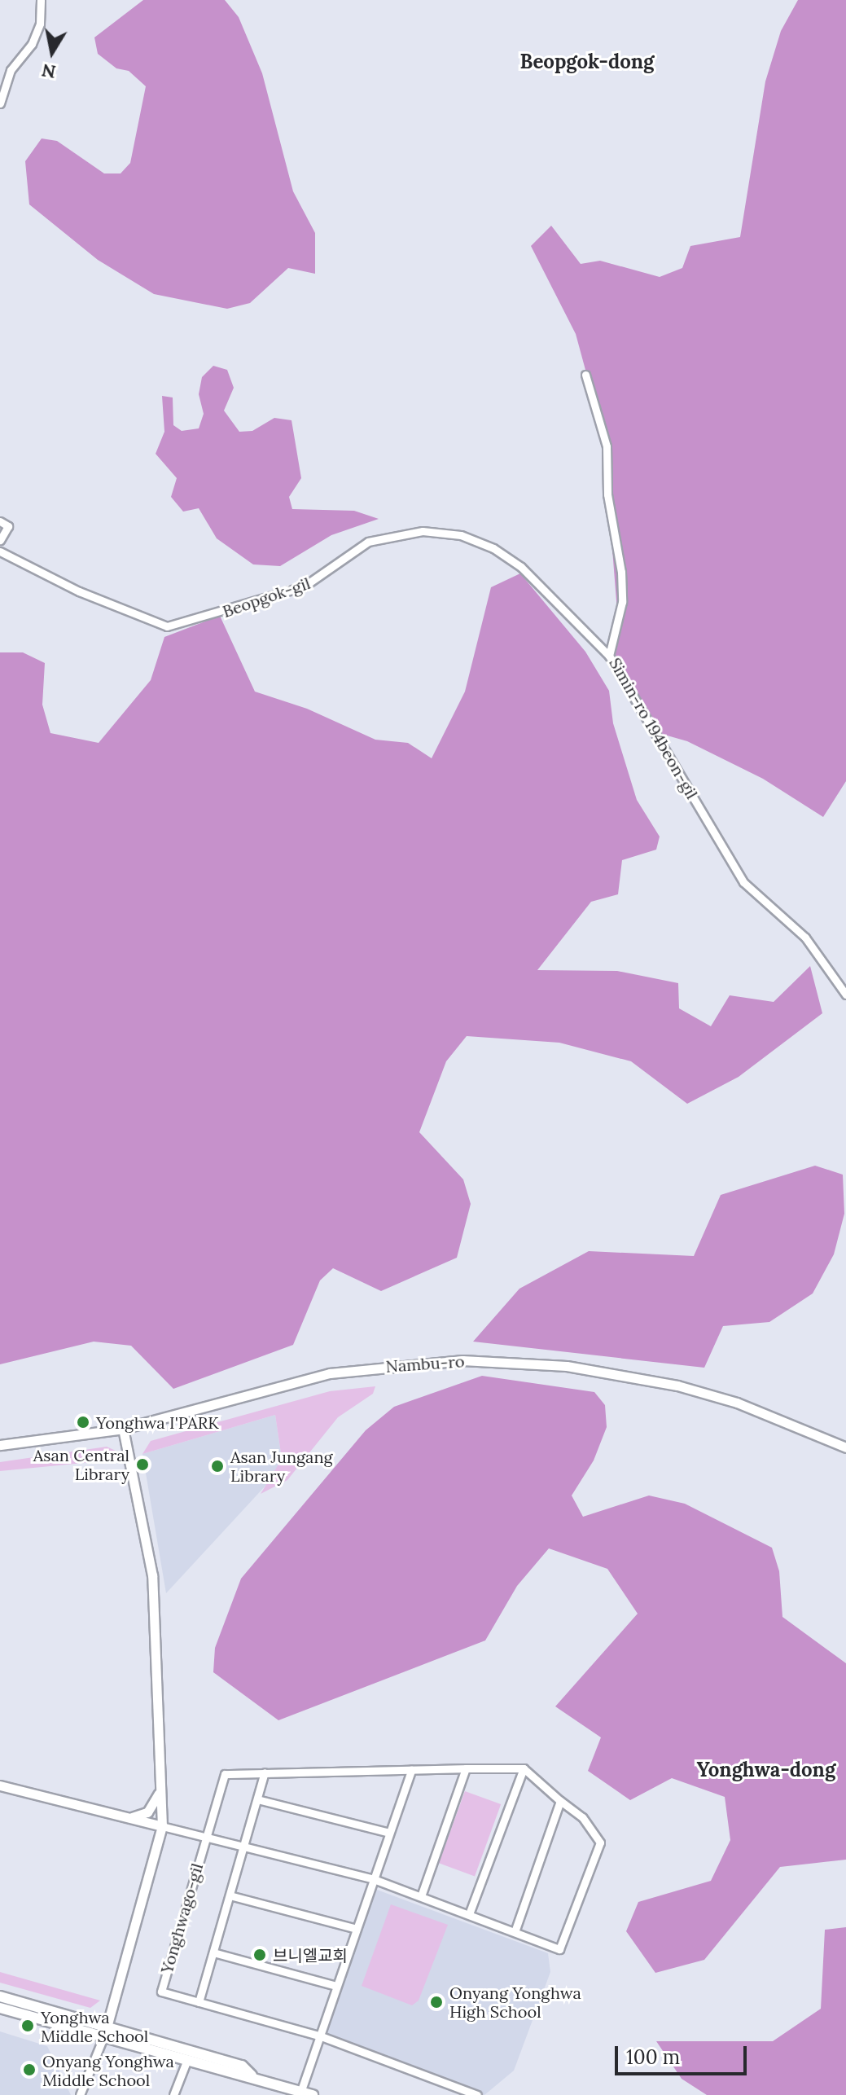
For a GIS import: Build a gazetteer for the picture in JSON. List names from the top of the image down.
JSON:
{
  "streets": {
    "street": [
      "Beopgok-gil",
      "Simin-ro 194beon-gil",
      "Nambu-ro",
      "Yonghwago-gil"
    ]
  },
  "crossings": [
    ["Beopgok-gil", "Simin-ro 194beon-gil"]
  ],
  "districts": ["Beopgok-dong", "Yonghwa-dong"],
  "places": [
    "Yonghwa I'PARK",
    "Asan Central Library",
    "Asan Jungang Library",
    "브니엘교회",
    "Onyang Yonghwa High School",
    "Yonghwa Middle School",
    "Onyang Yonghwa Middle School"
  ],
  "scale_bar": "100 m",
  "north": "bottom"
}
